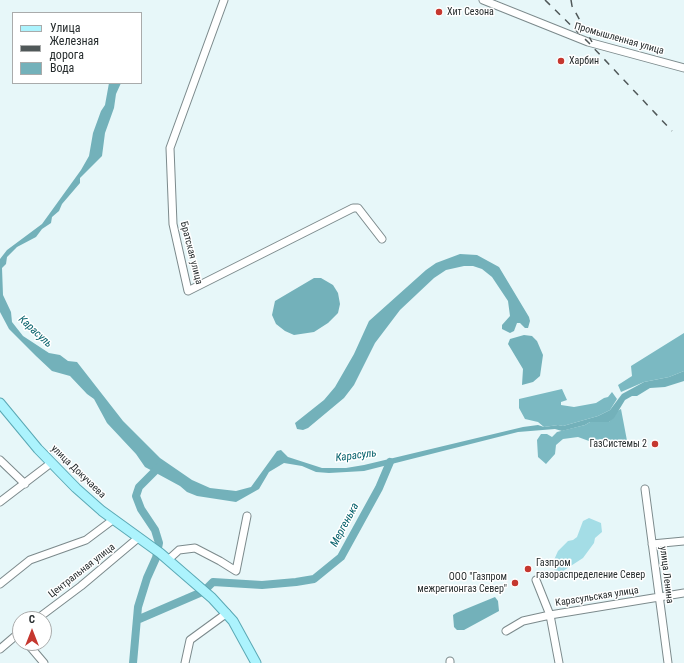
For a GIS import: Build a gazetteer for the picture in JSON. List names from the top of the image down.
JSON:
{
  "streets": {
    "main road": ["улица Докучаева"],
    "street": [
      "Промышленная улица",
      "Братская улица",
      "Центральная улица",
      "улица Ленина",
      "Карасульская улица"
    ]
  },
  "crossings": [
    ["улица Докучаева", "Центральная улица"],
    ["улица Ленина", "Карасульская улица"]
  ],
  "water": ["Карасуль", "Мергенька"],
  "places": [
    "Хит Сезона",
    "Харбин",
    "ГазСистемы 2",
    "Газпром газораспределение Север",
    "ООО \"Газпром межрегионгаз Север\""
  ],
  "legend": ["Улица", "Железная дорога", "Вода"],
  "north": "top"
}
